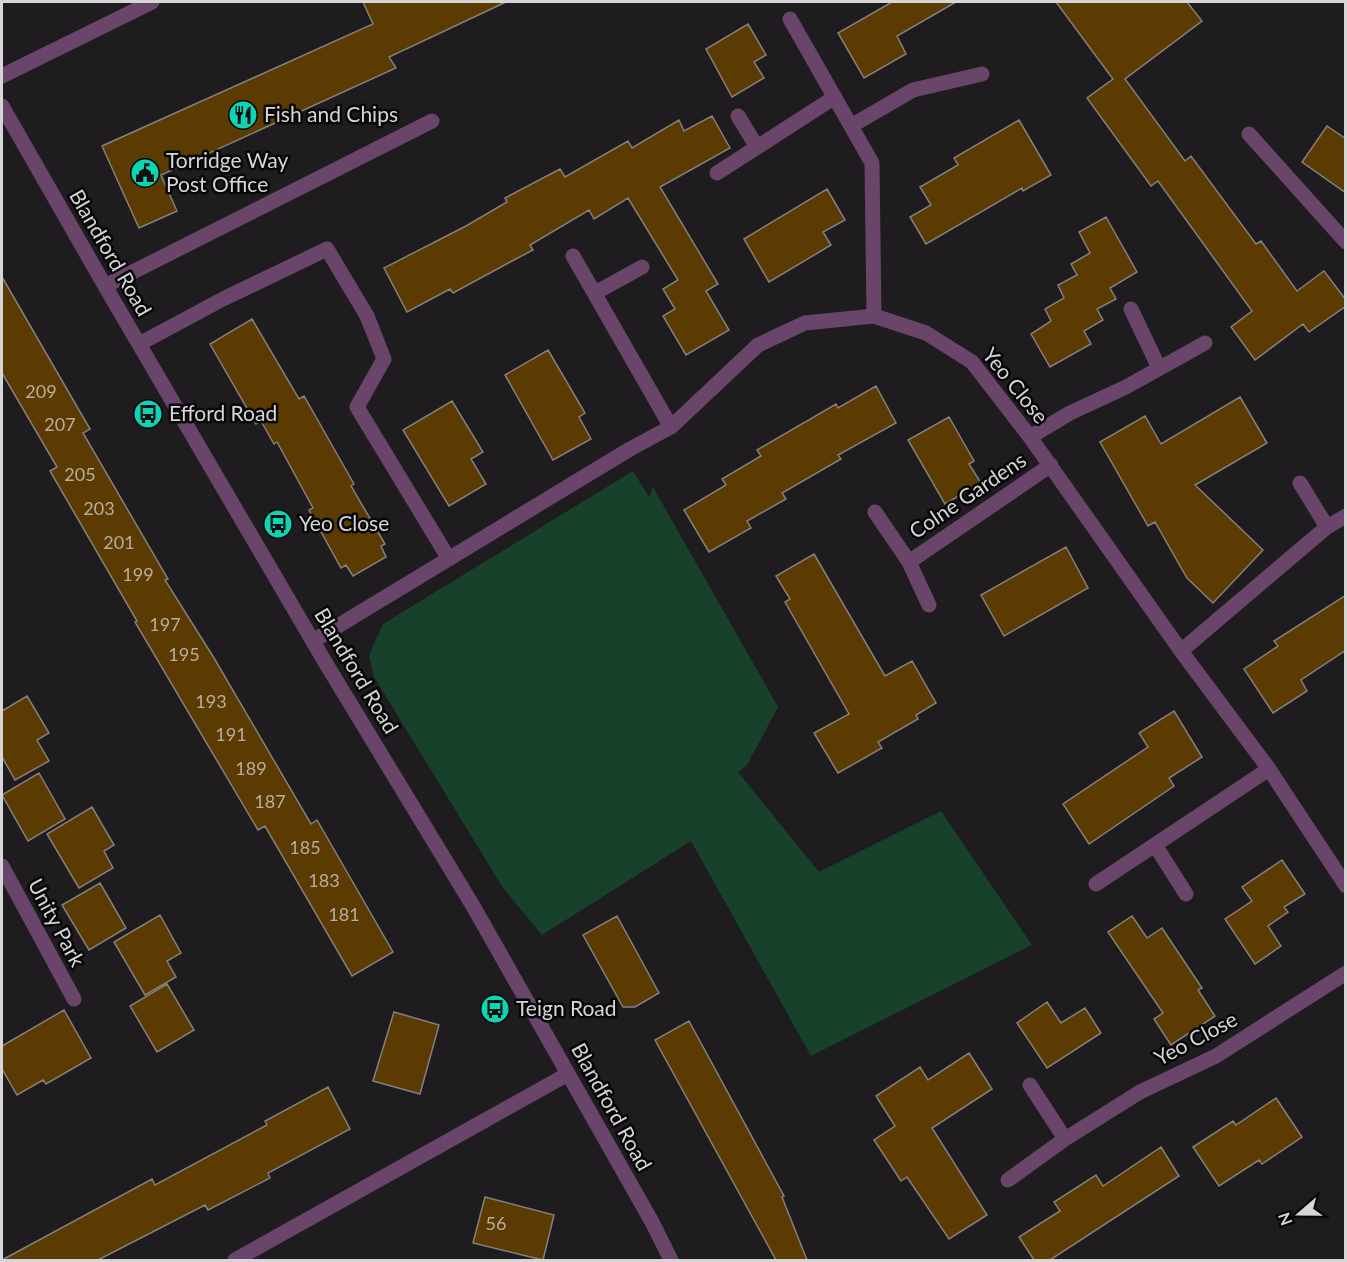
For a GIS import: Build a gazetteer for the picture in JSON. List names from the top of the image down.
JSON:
{
  "streets": {
    "street": [
      "Blandford Road",
      "Yeo Close",
      "Colne Gardens",
      "Unity Park"
    ]
  },
  "crossings": [
    ["Blandford Road", "Yeo Close"],
    ["Yeo Close", "Colne Gardens"]
  ],
  "places": {
    "restaurant": ["Fish and Chips"],
    "public building": ["Torridge Way Post Office"],
    "bus stop": ["Efford Road", "Yeo Close", "Teign Road"]
  },
  "house_numbers": [
    "209",
    "207",
    "205",
    "203",
    "201",
    "199",
    "197",
    "195",
    "193",
    "191",
    "189",
    "187",
    "185",
    "183",
    "181",
    "56"
  ],
  "north": "left"
}
